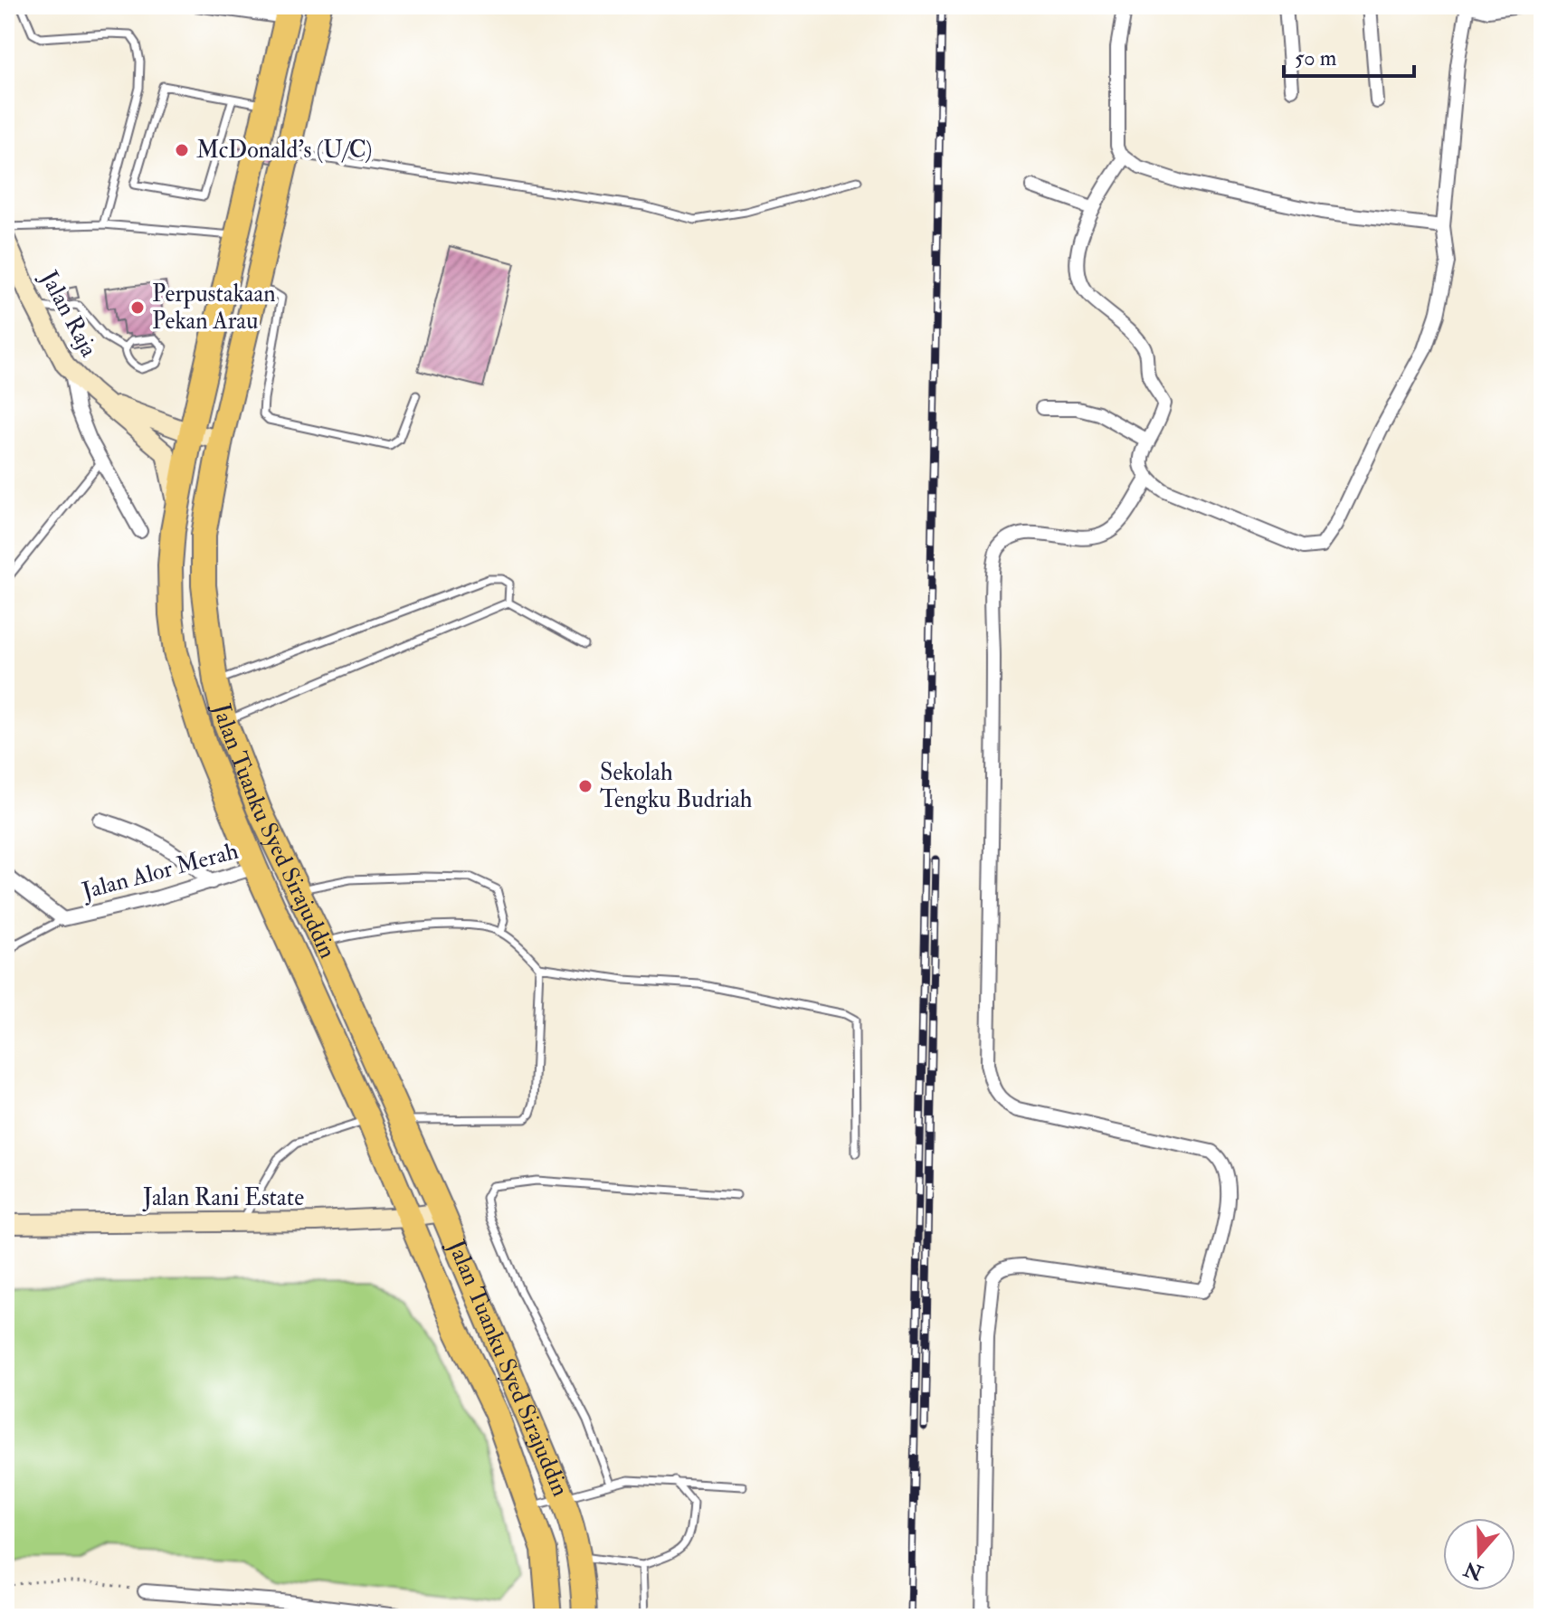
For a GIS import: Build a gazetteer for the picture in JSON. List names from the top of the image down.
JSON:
{
  "streets": {
    "highway": ["Jalan Tuanku Syed Sirajuddin"],
    "street": ["Jalan Raja", "Jalan Alor Merah", "Jalan Rani Estate"]
  },
  "crossings": [
    ["Jalan Raja", "Jalan Tuanku Syed Sirajuddin"],
    ["Jalan Tuanku Syed Sirajuddin", "Jalan Alor Merah"],
    ["Jalan Tuanku Syed Sirajuddin", "Jalan Rani Estate"]
  ],
  "places": ["McDonald's (U/C)", "Perpustakaan Pekan Arau", "Sekolah Tengku Budriah"],
  "scale_bar": "50 m",
  "north": "bottom"
}
